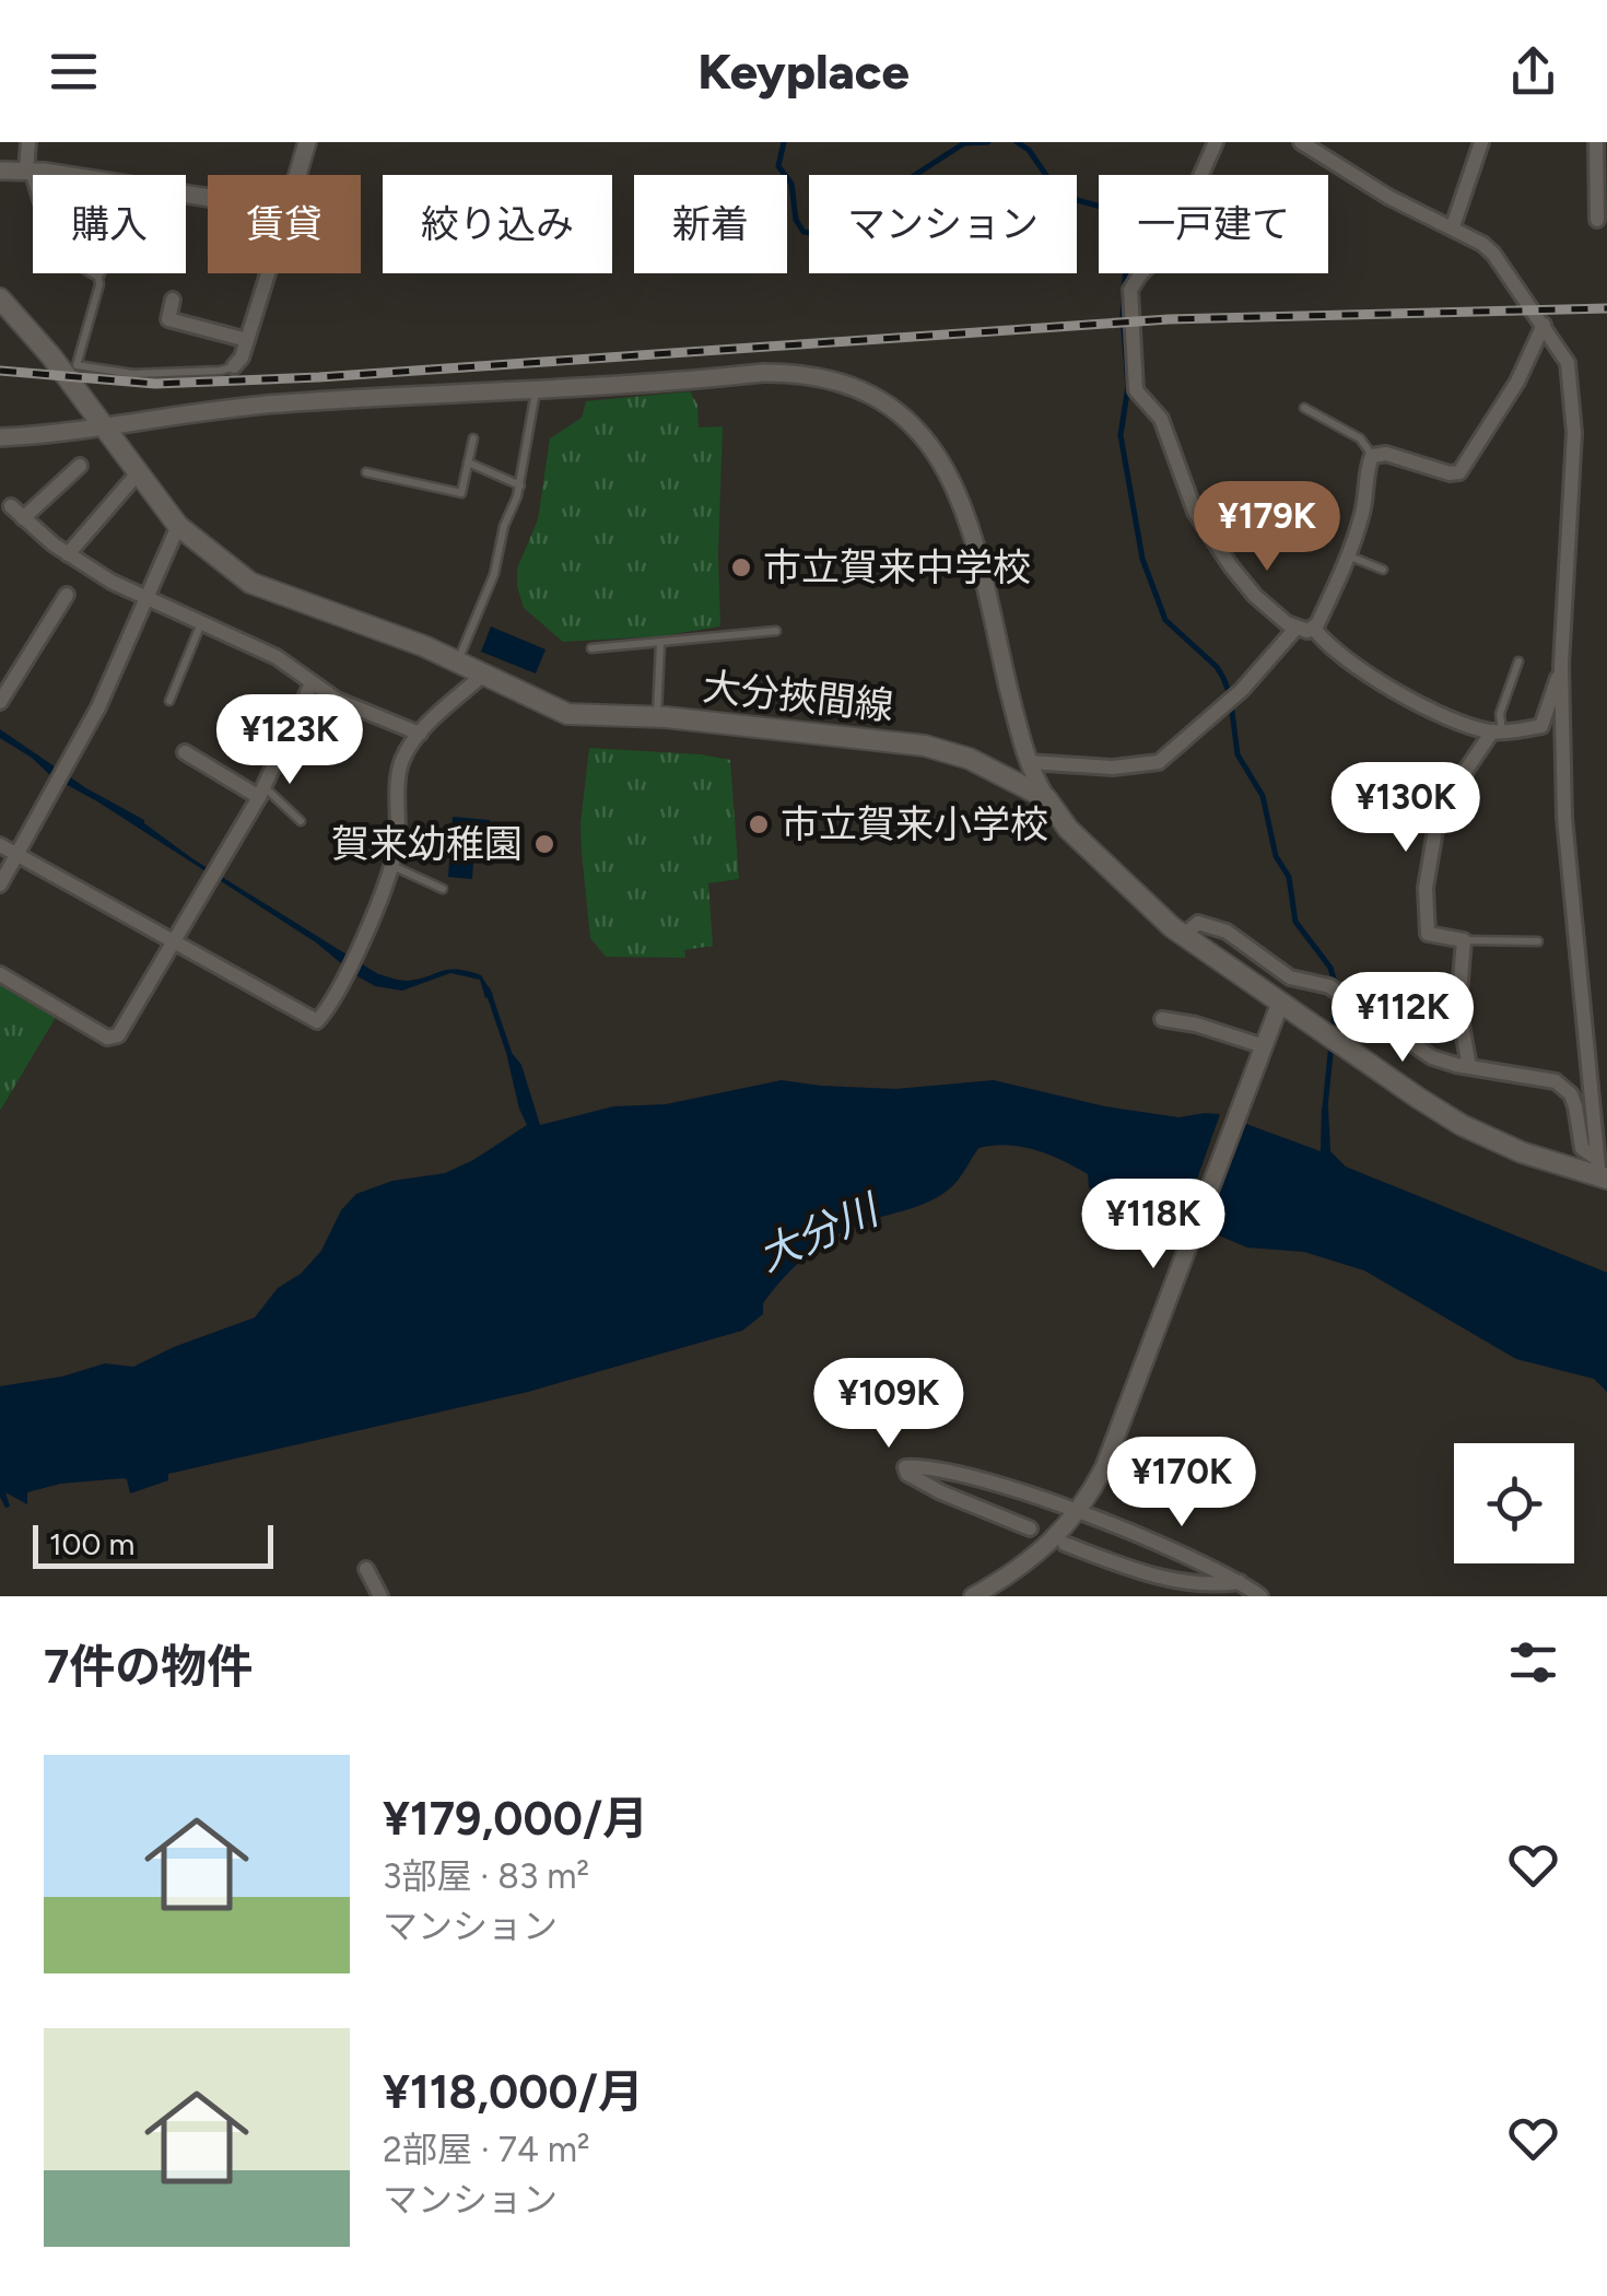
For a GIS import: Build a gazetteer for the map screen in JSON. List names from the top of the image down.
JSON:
{
  "streets": {
    "main road": ["大分挾間線"]
  },
  "water": ["大分川"],
  "places": ["市立賀来中学校", "市立賀来小学校", "賀来幼稚園"],
  "scale_bar": "100 m",
  "page": {
    "header": "Keyplace",
    "chip": [
      "購入",
      "賃貸",
      "絞り込み",
      "新着",
      "マンション",
      "一戸建て"
    ],
    "price": [
      "¥179K",
      "¥123K",
      "¥130K",
      "¥112K",
      "¥118K",
      "¥109K",
      "¥170K"
    ],
    "scale": "100 m",
    "heading": "7件の物件",
    "list": [
      {
        "name": "¥179,000/月",
        "note": "3部屋 · 83 m² · マンション"
      },
      {
        "name": "¥118,000/月",
        "note": "2部屋 · 74 m² · マンション"
      }
    ]
  }
}
